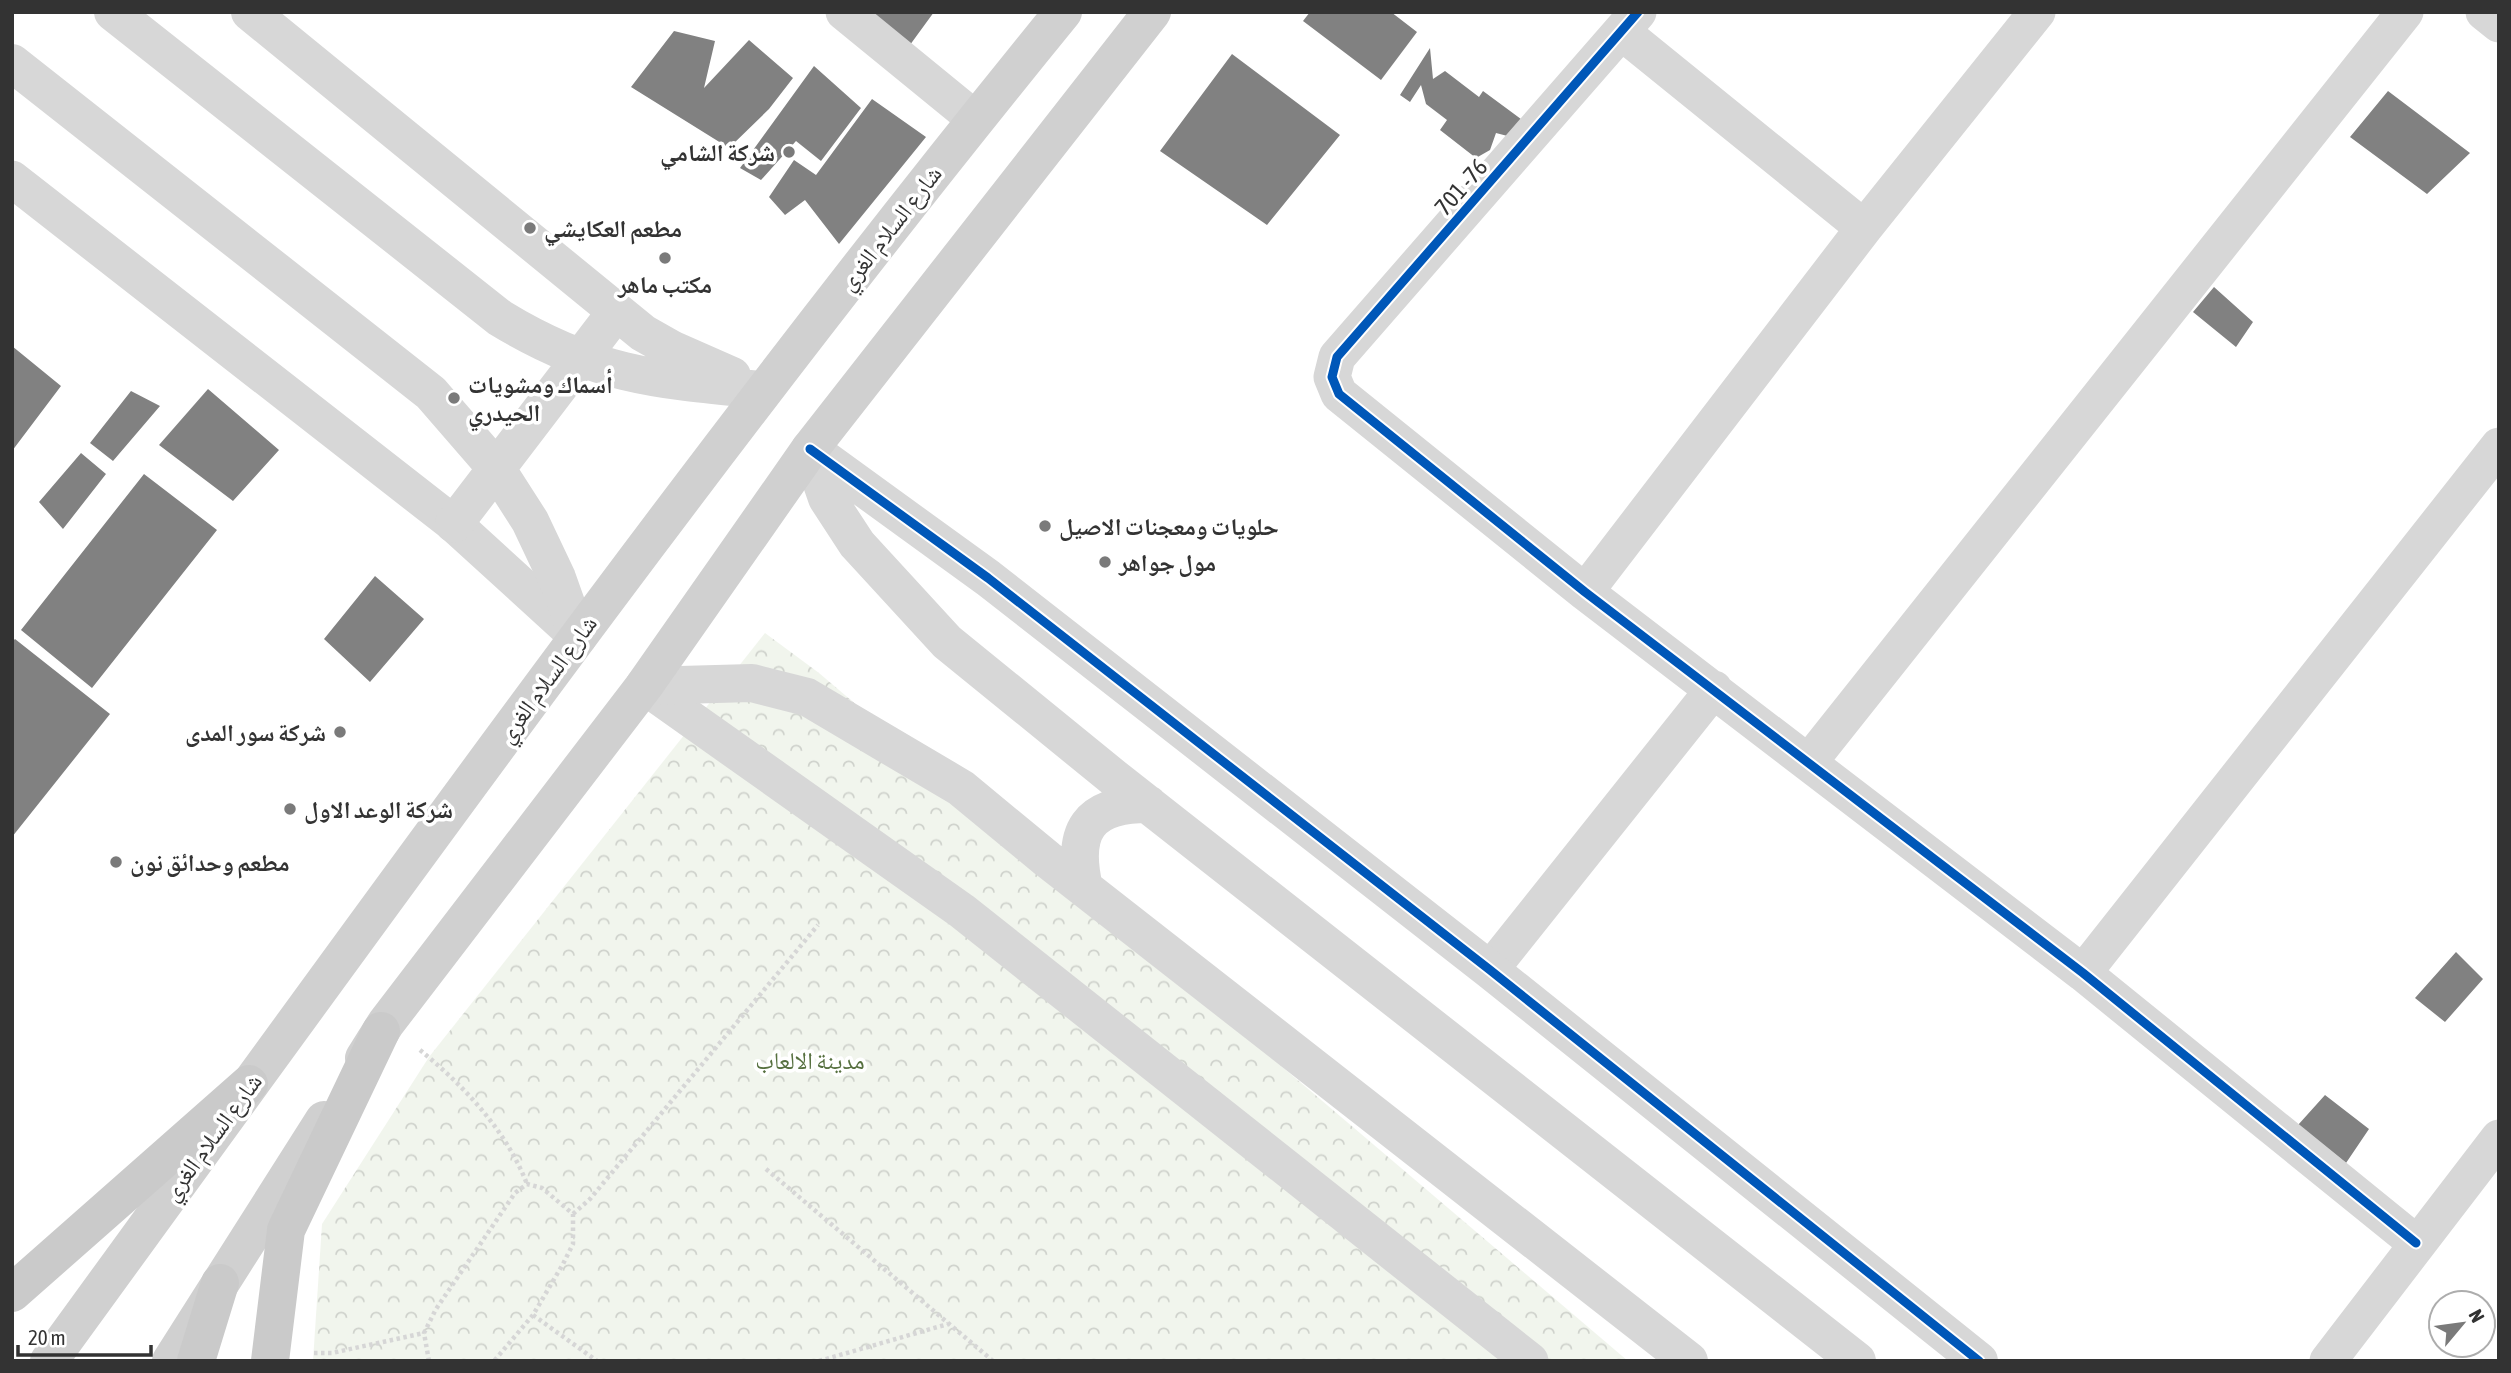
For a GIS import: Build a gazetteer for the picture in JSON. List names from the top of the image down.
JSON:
{
  "streets": {
    "main road": ["شارع السلام الغري"],
    "street": ["701 -76"]
  },
  "parks": ["مدينة الالعاب"],
  "places": [
    "شركة الشامي",
    "مطعم العكايشي",
    "مكتب ماهر",
    "أسماك ومشويات الحيدري",
    "حلويات ومعجنات الاصيل",
    "مول جواهر",
    "شركة سور المدى",
    "شركة الوعد الاول",
    "مطعم وحدائق نون"
  ],
  "scale_bar": "20 m",
  "north": "top right"
}
